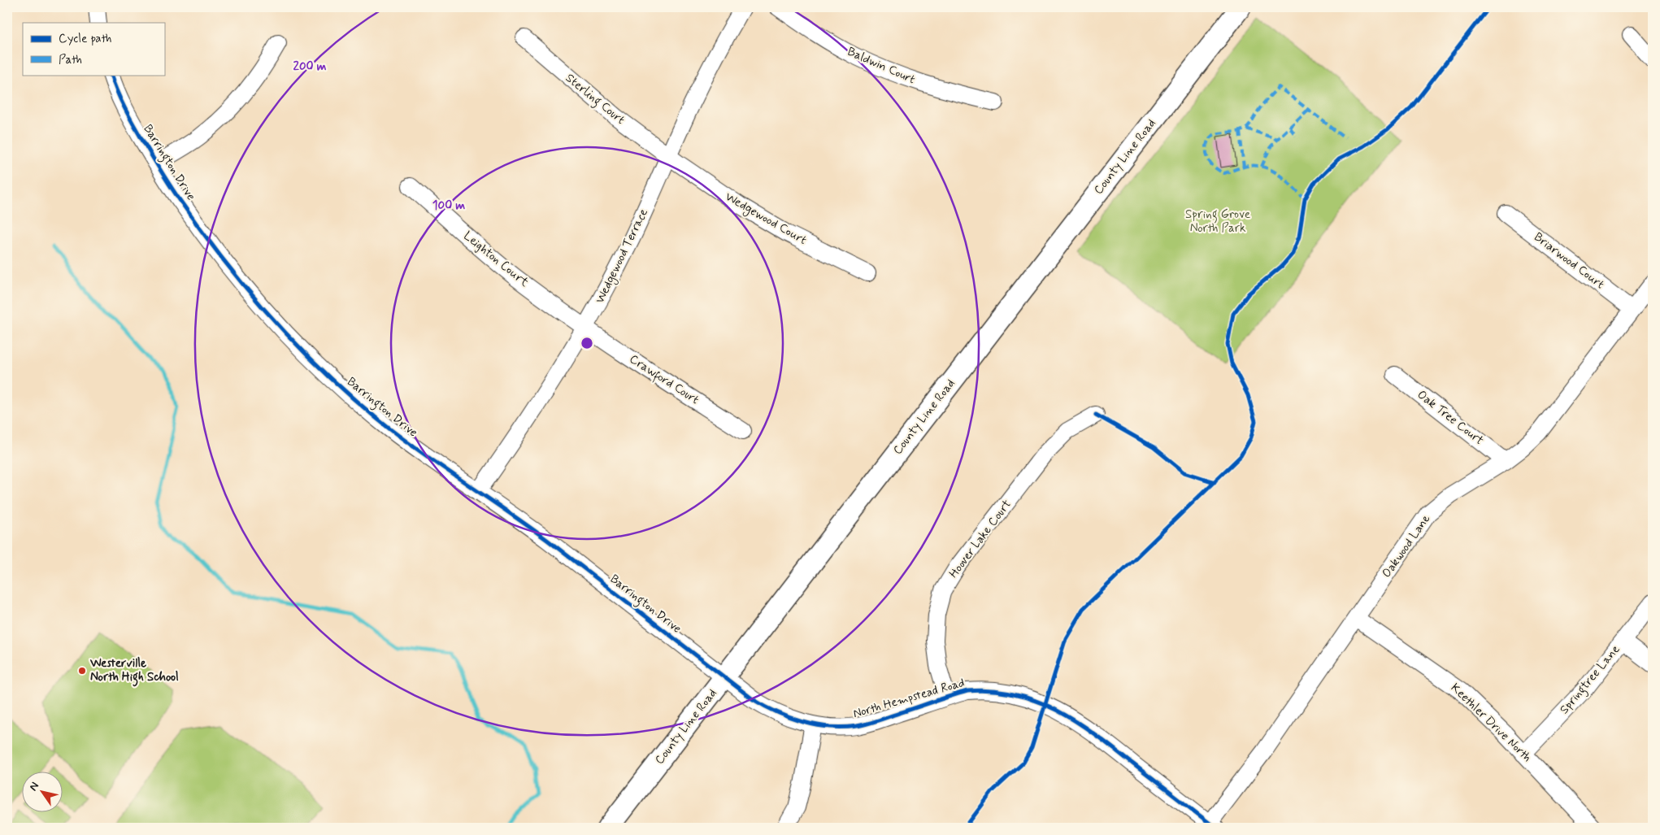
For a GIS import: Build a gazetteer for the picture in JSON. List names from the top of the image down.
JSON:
{
  "streets": {
    "main road": ["County Line Road"],
    "street": [
      "Baldwin Court",
      "Sterling Court",
      "Barrington Drive",
      "Wedgewood Court",
      "Wedgewood Terrace",
      "Leighton Court",
      "Briarwood Court",
      "Crawford Court",
      "Oak Tree Court",
      "Hoover Lake Court",
      "Oakwood Lane",
      "Springtree Lane",
      "North Hempstead Road",
      "Keethler Drive North"
    ]
  },
  "crossings": [
    ["Sterling Court", "Wedgewood Court"],
    ["Sterling Court", "Wedgewood Terrace"],
    ["County Line Road", "Barrington Drive"],
    ["County Line Road", "North Hempstead Road"],
    ["Barrington Drive", "Wedgewood Terrace"],
    ["Barrington Drive", "North Hempstead Road"],
    ["Wedgewood Court", "Wedgewood Terrace"],
    ["Wedgewood Terrace", "Leighton Court"],
    ["Wedgewood Terrace", "Crawford Court"],
    ["Leighton Court", "Crawford Court"],
    ["Briarwood Court", "Oakwood Lane"],
    ["Oak Tree Court", "Oakwood Lane"],
    ["Hoover Lake Court", "North Hempstead Road"],
    ["Oakwood Lane", "North Hempstead Road"],
    ["Oakwood Lane", "Keethler Drive North"],
    ["Springtree Lane", "Keethler Drive North"]
  ],
  "parks": ["Spring Grove North Park"],
  "places": ["Westerville North High School"],
  "legend": ["Cycle path", "Path"],
  "north": "top left",
  "rings": ["200 m", "100 m"]
}
